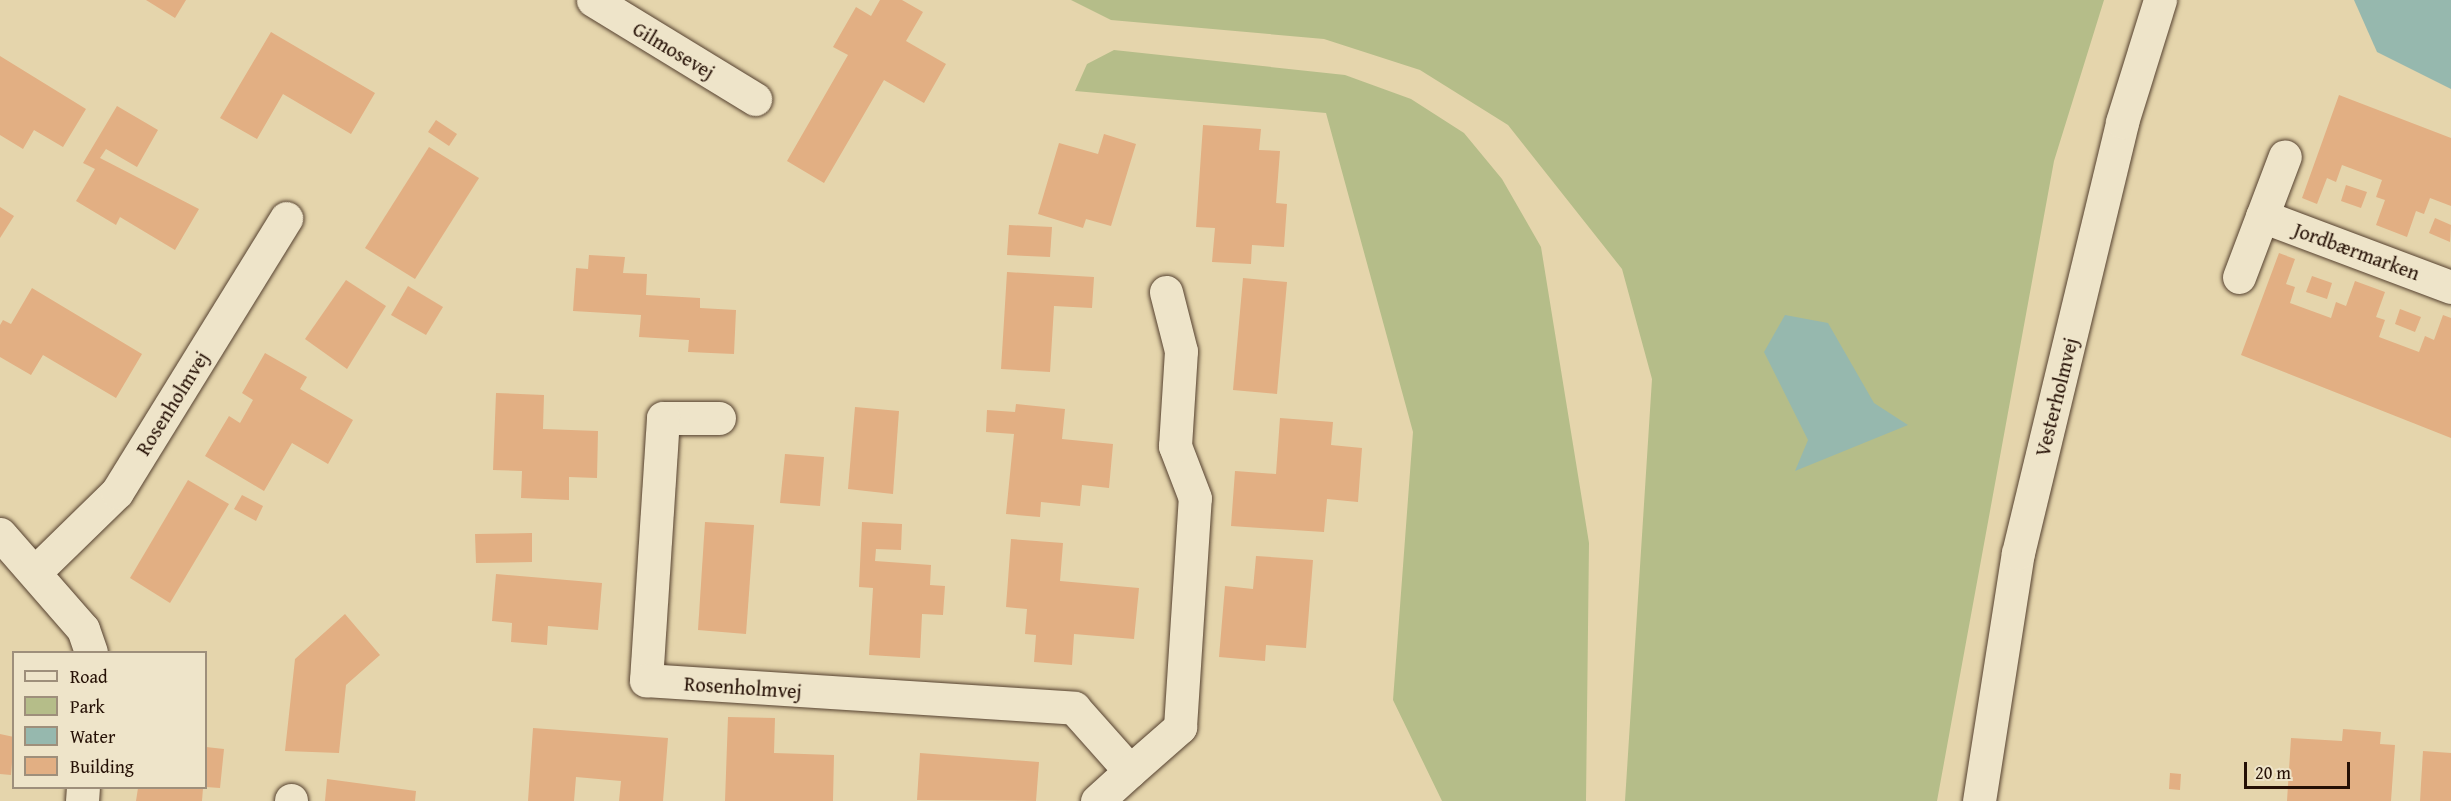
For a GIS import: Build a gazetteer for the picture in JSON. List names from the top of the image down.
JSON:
{
  "streets": {
    "street": [
      "Gilmosevej",
      "Jordbærmarken",
      "Vesterholmvej",
      "Rosenholmvej"
    ]
  },
  "legend": [
    "Road",
    "Park",
    "Water",
    "Building"
  ],
  "scale_bar": "20 m"
}
